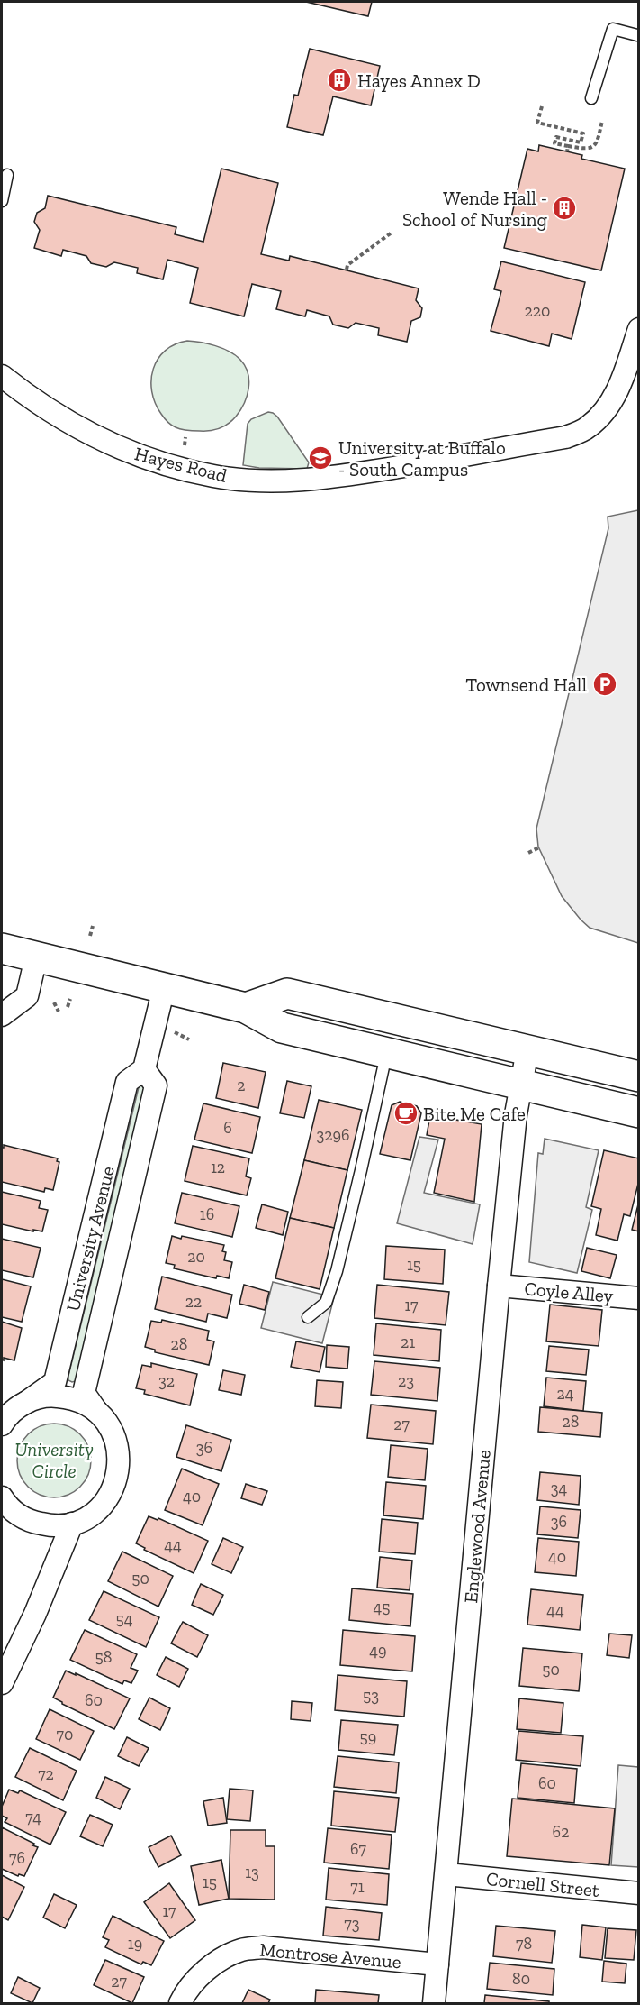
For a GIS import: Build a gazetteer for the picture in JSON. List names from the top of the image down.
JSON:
{
  "streets": {
    "street": [
      "Hayes Road",
      "University Avenue",
      "Coyle Alley",
      "Englewood Avenue",
      "Cornell Street",
      "Montrose Avenue"
    ]
  },
  "crossings": [
    ["Coyle Alley", "Englewood Avenue"],
    ["Englewood Avenue", "Cornell Street"],
    ["Englewood Avenue", "Montrose Avenue"]
  ],
  "parks": ["University Circle"],
  "places": {
    "building": ["Hayes Annex D", "Wende Hall - School of Nursing"],
    "school or university": ["University at Buffalo - South Campus"],
    "parking": ["Townsend Hall"],
    "cafe": ["Bite Me Cafe"]
  },
  "house_numbers": [
    "220",
    "2",
    "6",
    "3296",
    "12",
    "16",
    "20",
    "15",
    "22",
    "17",
    "21",
    "28",
    "32",
    "23",
    "24",
    "28",
    "27",
    "36",
    "34",
    "40",
    "36",
    "44",
    "40",
    "50",
    "45",
    "44",
    "54",
    "49",
    "58",
    "50",
    "53",
    "60",
    "70",
    "59",
    "72",
    "60",
    "74",
    "62",
    "67",
    "76",
    "13",
    "15",
    "71",
    "17",
    "73",
    "19",
    "78",
    "80",
    "27"
  ]
}
